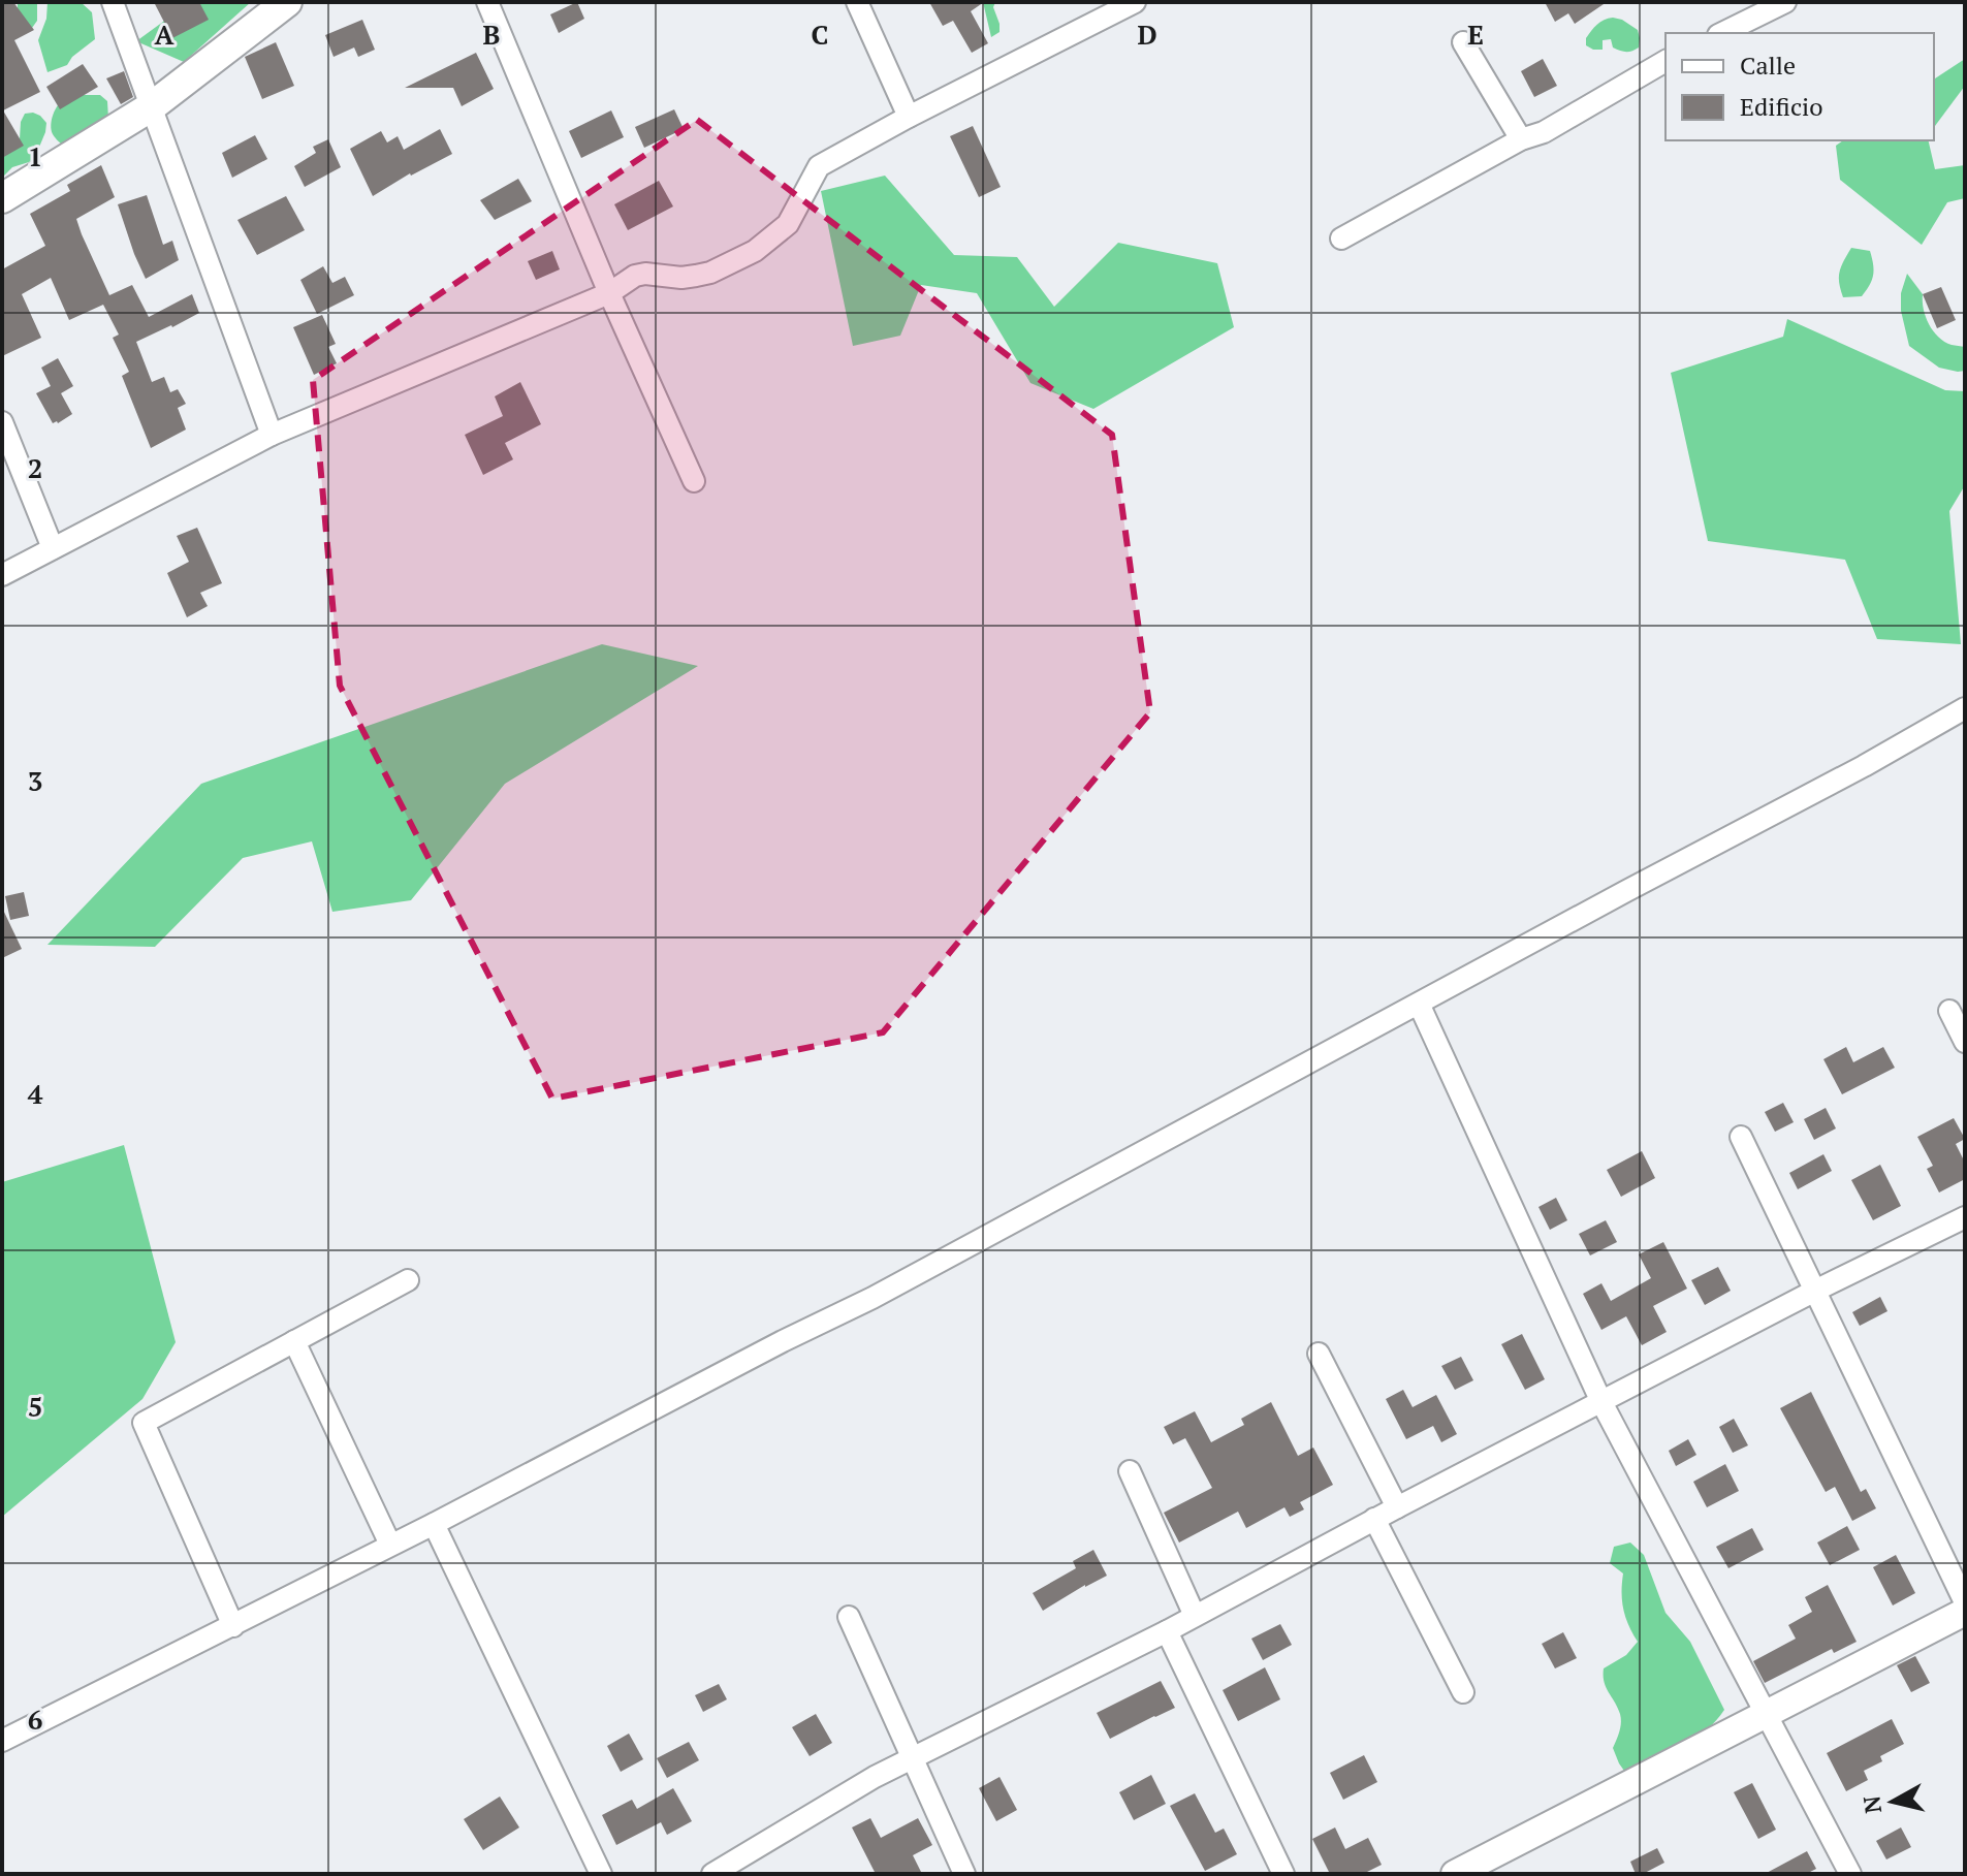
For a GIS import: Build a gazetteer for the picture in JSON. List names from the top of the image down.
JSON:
{
  "legend": ["Calle", "Edificio"],
  "north": "left",
  "grid": {
    "columns": [
      "A",
      "B",
      "C",
      "D",
      "E"
    ],
    "rows": [
      "1",
      "2",
      "3",
      "4",
      "5",
      "6"
    ]
  }
}
